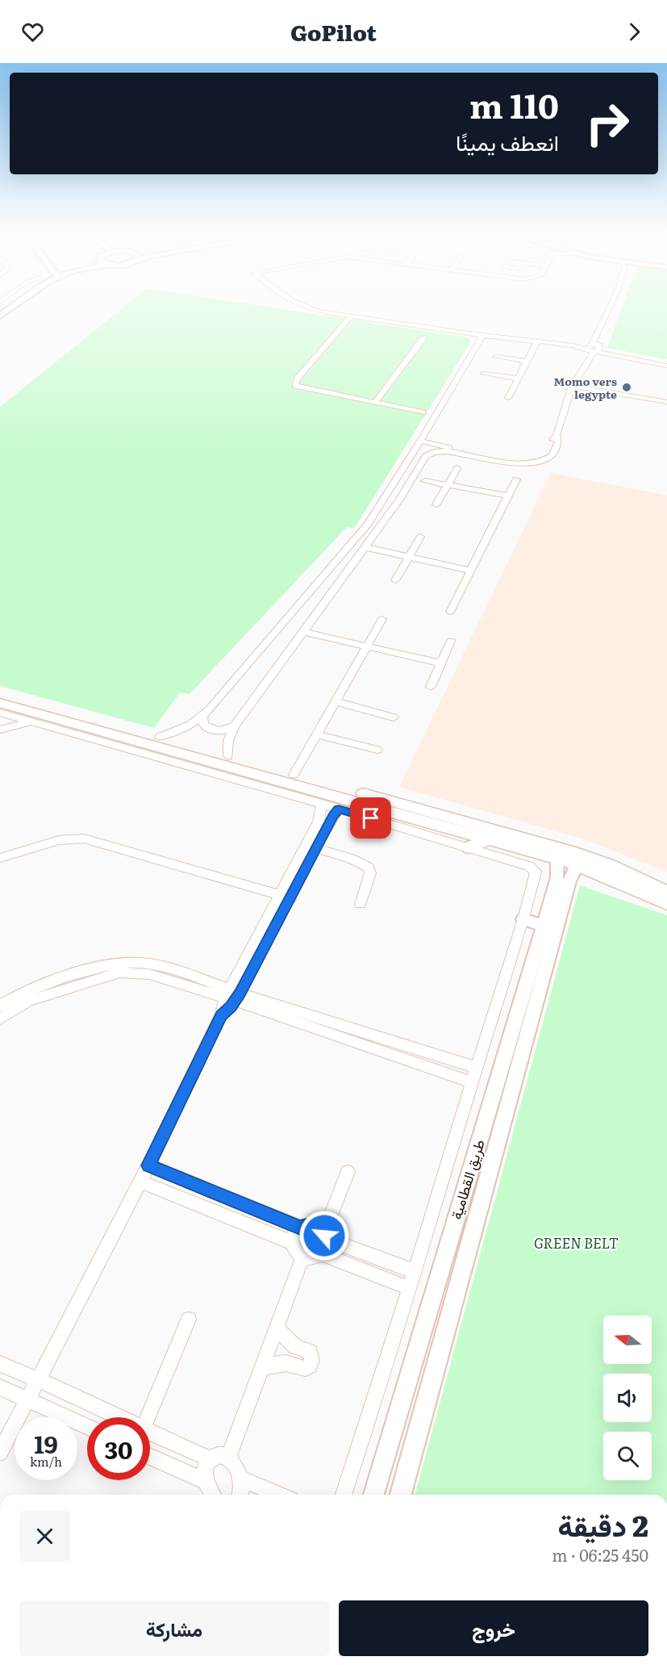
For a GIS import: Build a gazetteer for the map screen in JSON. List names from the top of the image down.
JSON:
{
  "streets": {
    "street": ["طريق القطامية"]
  },
  "parks": ["GREEN BELT"],
  "places": ["Momo vers legypte"],
  "north": "left",
  "page": {
    "header": "GoPilot",
    "turn": ["110 m", "انعطف يمينًا"],
    "speed": "19 km/h",
    "limit": "30",
    "heading": ["2 دقيقة", "450 m · 06:25"],
    "buttons": ["خروج", "مشاركة"]
  }
}
